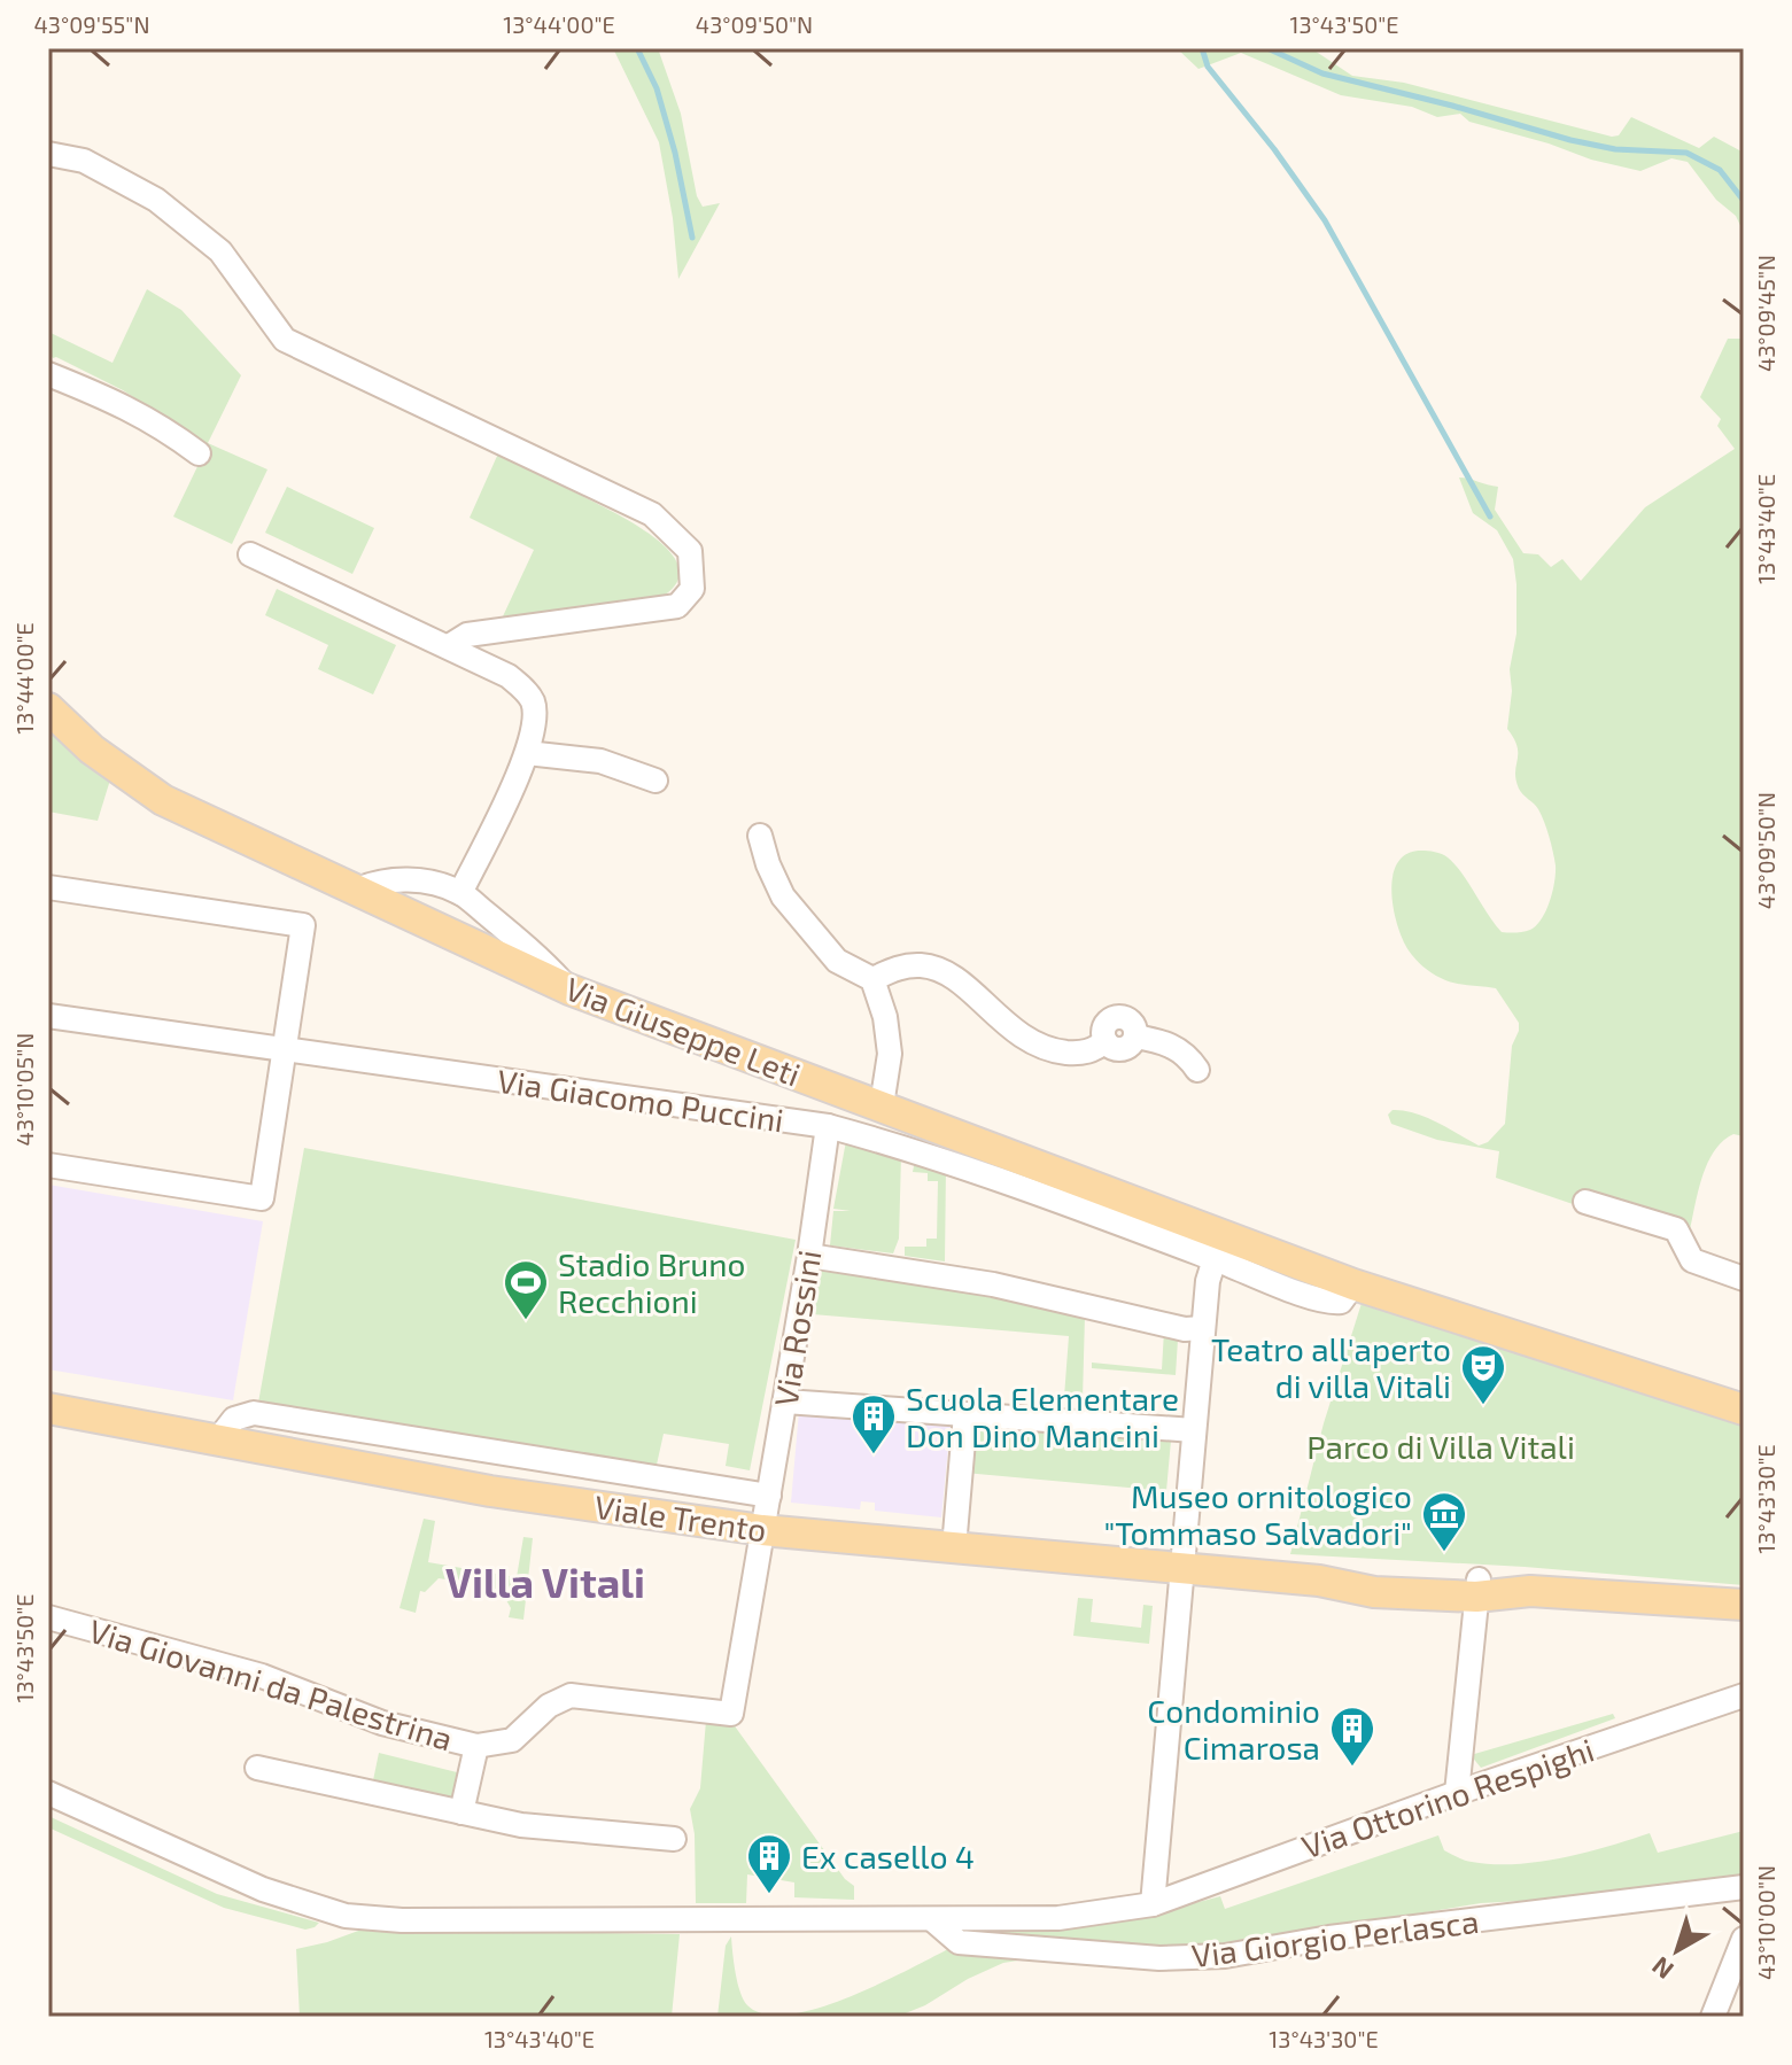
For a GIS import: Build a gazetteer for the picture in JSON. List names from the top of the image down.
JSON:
{
  "streets": {
    "main road": ["Via Giuseppe Leti", "Viale Trento"],
    "street": [
      "Via Giacomo Puccini",
      "Via Rossini",
      "Via Giovanni da Palestrina",
      "Via Ottorino Respighi",
      "Via Giorgio Perlasca"
    ]
  },
  "crossings": [
    ["Via Giuseppe Leti", "Via Giacomo Puccini"],
    ["Via Giacomo Puccini", "Via Rossini"],
    ["Via Rossini", "Viale Trento"],
    ["Via Rossini", "Via Giovanni da Palestrina"],
    ["Viale Trento", "Via Giovanni da Palestrina"],
    ["Via Ottorino Respighi", "Via Giorgio Perlasca"]
  ],
  "districts": ["Villa Vitali"],
  "parks": ["Parco di Villa Vitali"],
  "places": {
    "sports": ["Stadio Bruno Recchioni"],
    "theatre": ["Teatro all'aperto di villa Vitali"],
    "building": ["Scuola Elementare Don Dino Mancini", "Condominio Cimarosa", "Ex casello 4"],
    "museum": ["Museo ornitologico \"Tommaso Salvadori\""]
  },
  "north": "bottom left",
  "coordinates": [
    "43°09'55\"N",
    "13°44'00\"E",
    "43°09'50\"N",
    "13°43'50\"E",
    "43°09'45\"N",
    "13°43'40\"E",
    "43°10'05\"N",
    "13°43'30\"E",
    "43°10'00\"N"
  ]
}
